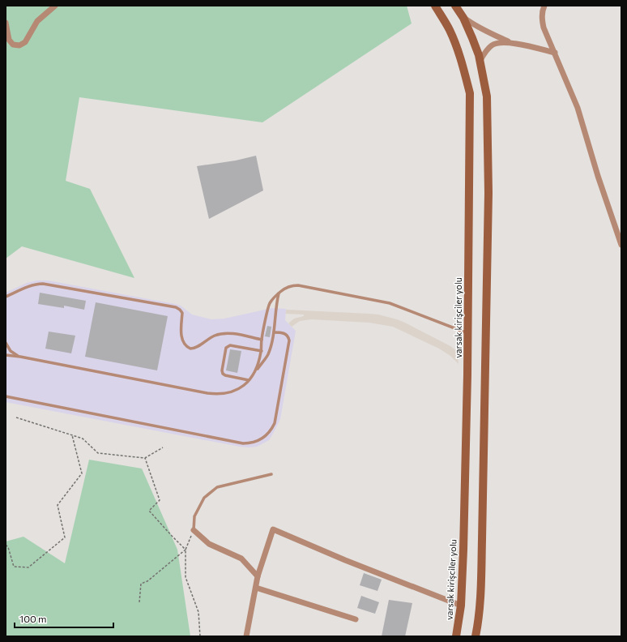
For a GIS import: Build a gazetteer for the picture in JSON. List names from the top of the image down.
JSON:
{
  "streets": {
    "street": ["varsak kirişciler yolu"]
  },
  "scale_bar": "100 m"
}
